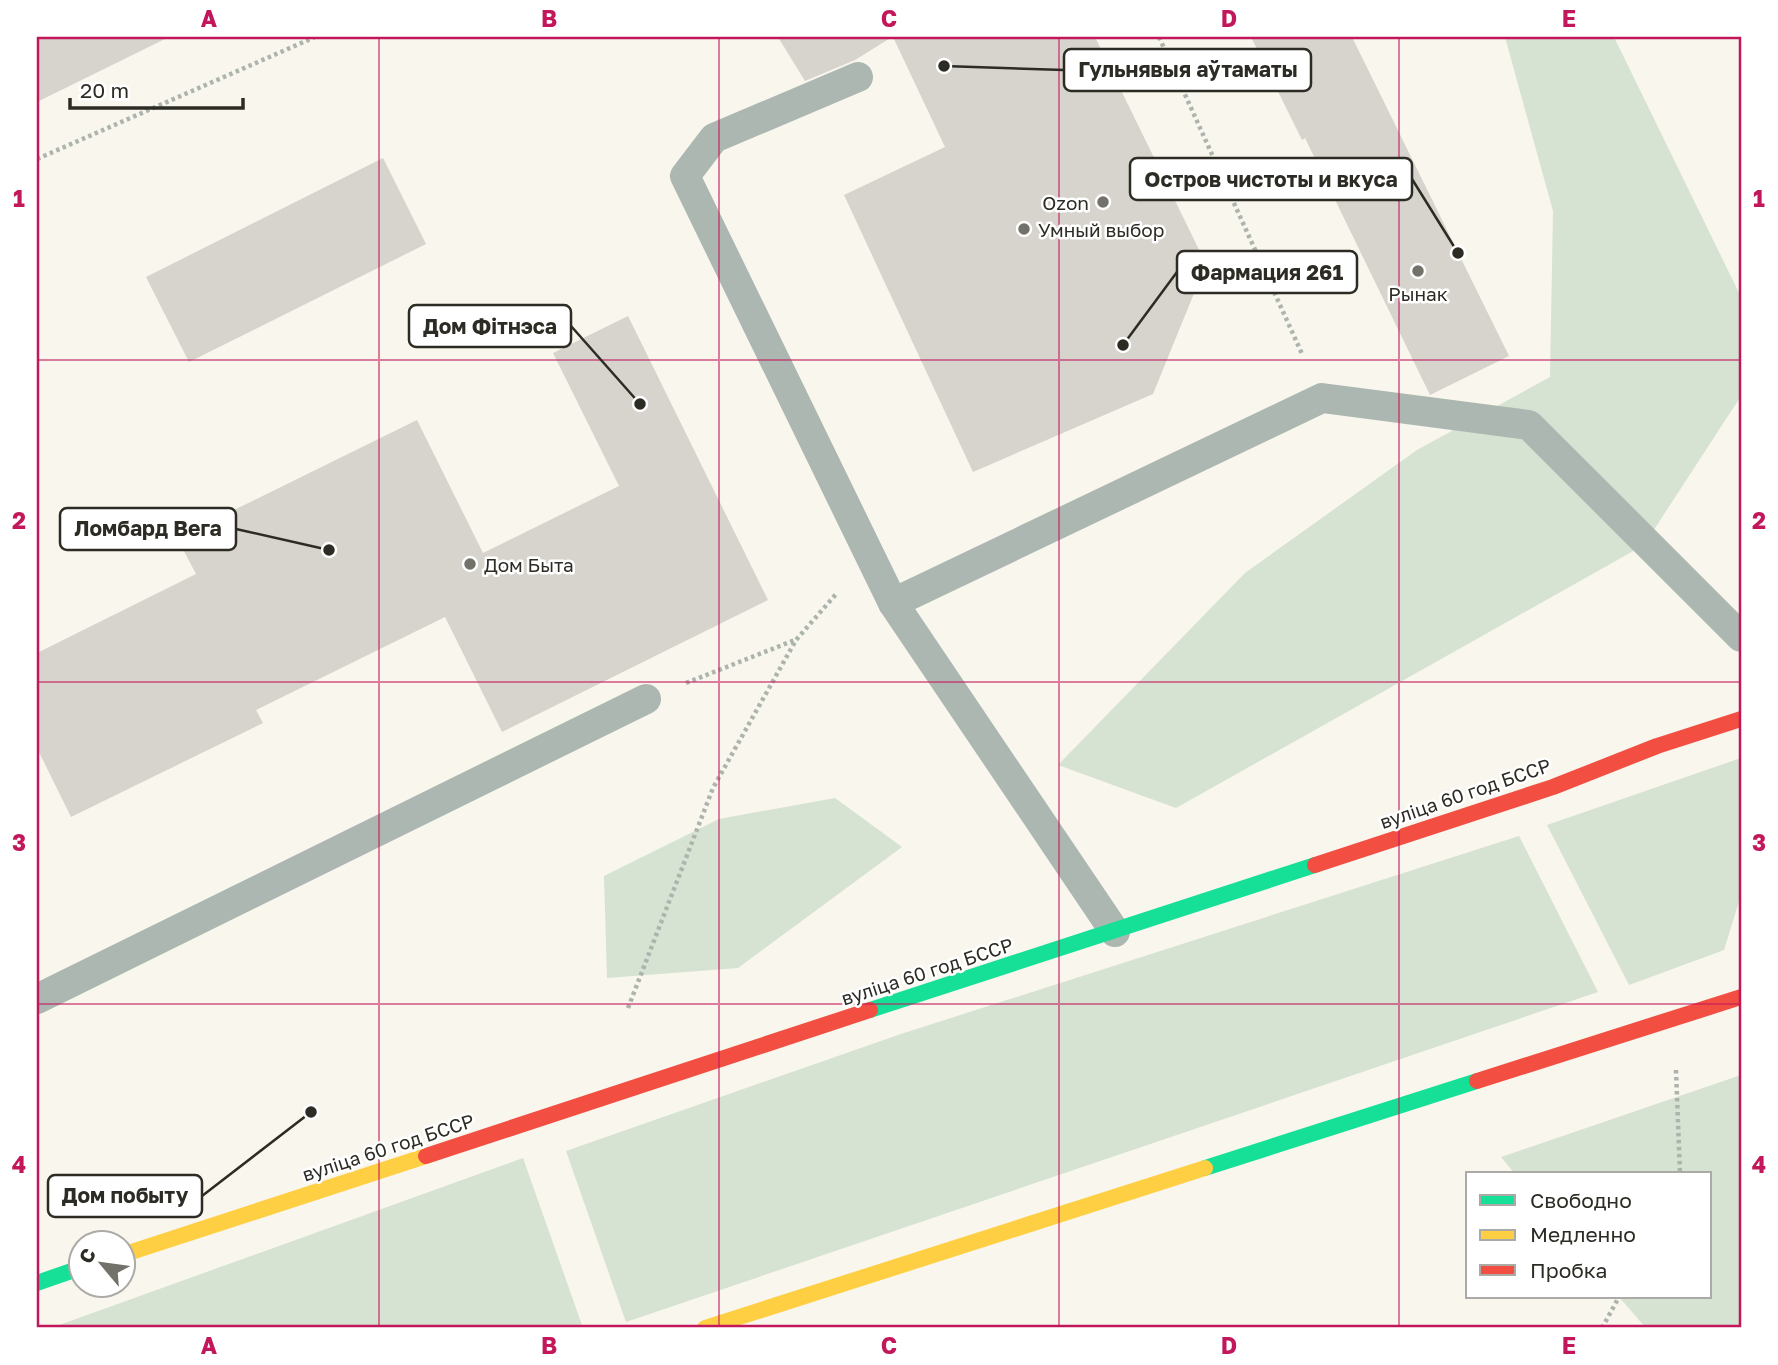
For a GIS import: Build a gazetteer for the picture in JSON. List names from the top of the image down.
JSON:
{
  "streets": {
    "main road": ["вуліца 60 год БССР"]
  },
  "places": [
    "Гульнявыя аўтаматы",
    "Ozon",
    "Умный выбор",
    "Остров чистоты и вкуса",
    "Рынак",
    "Фармация 261",
    "Дом Фітнэса",
    "Ломбард Вега",
    "Дом Быта",
    "Дом побыту"
  ],
  "legend": ["Свободно", "Медленно", "Пробка"],
  "scale_bar": "20 m",
  "north": "top left",
  "grid": {
    "columns": [
      "A",
      "B",
      "C",
      "D",
      "E"
    ],
    "rows": [
      "1",
      "2",
      "3",
      "4"
    ]
  }
}
